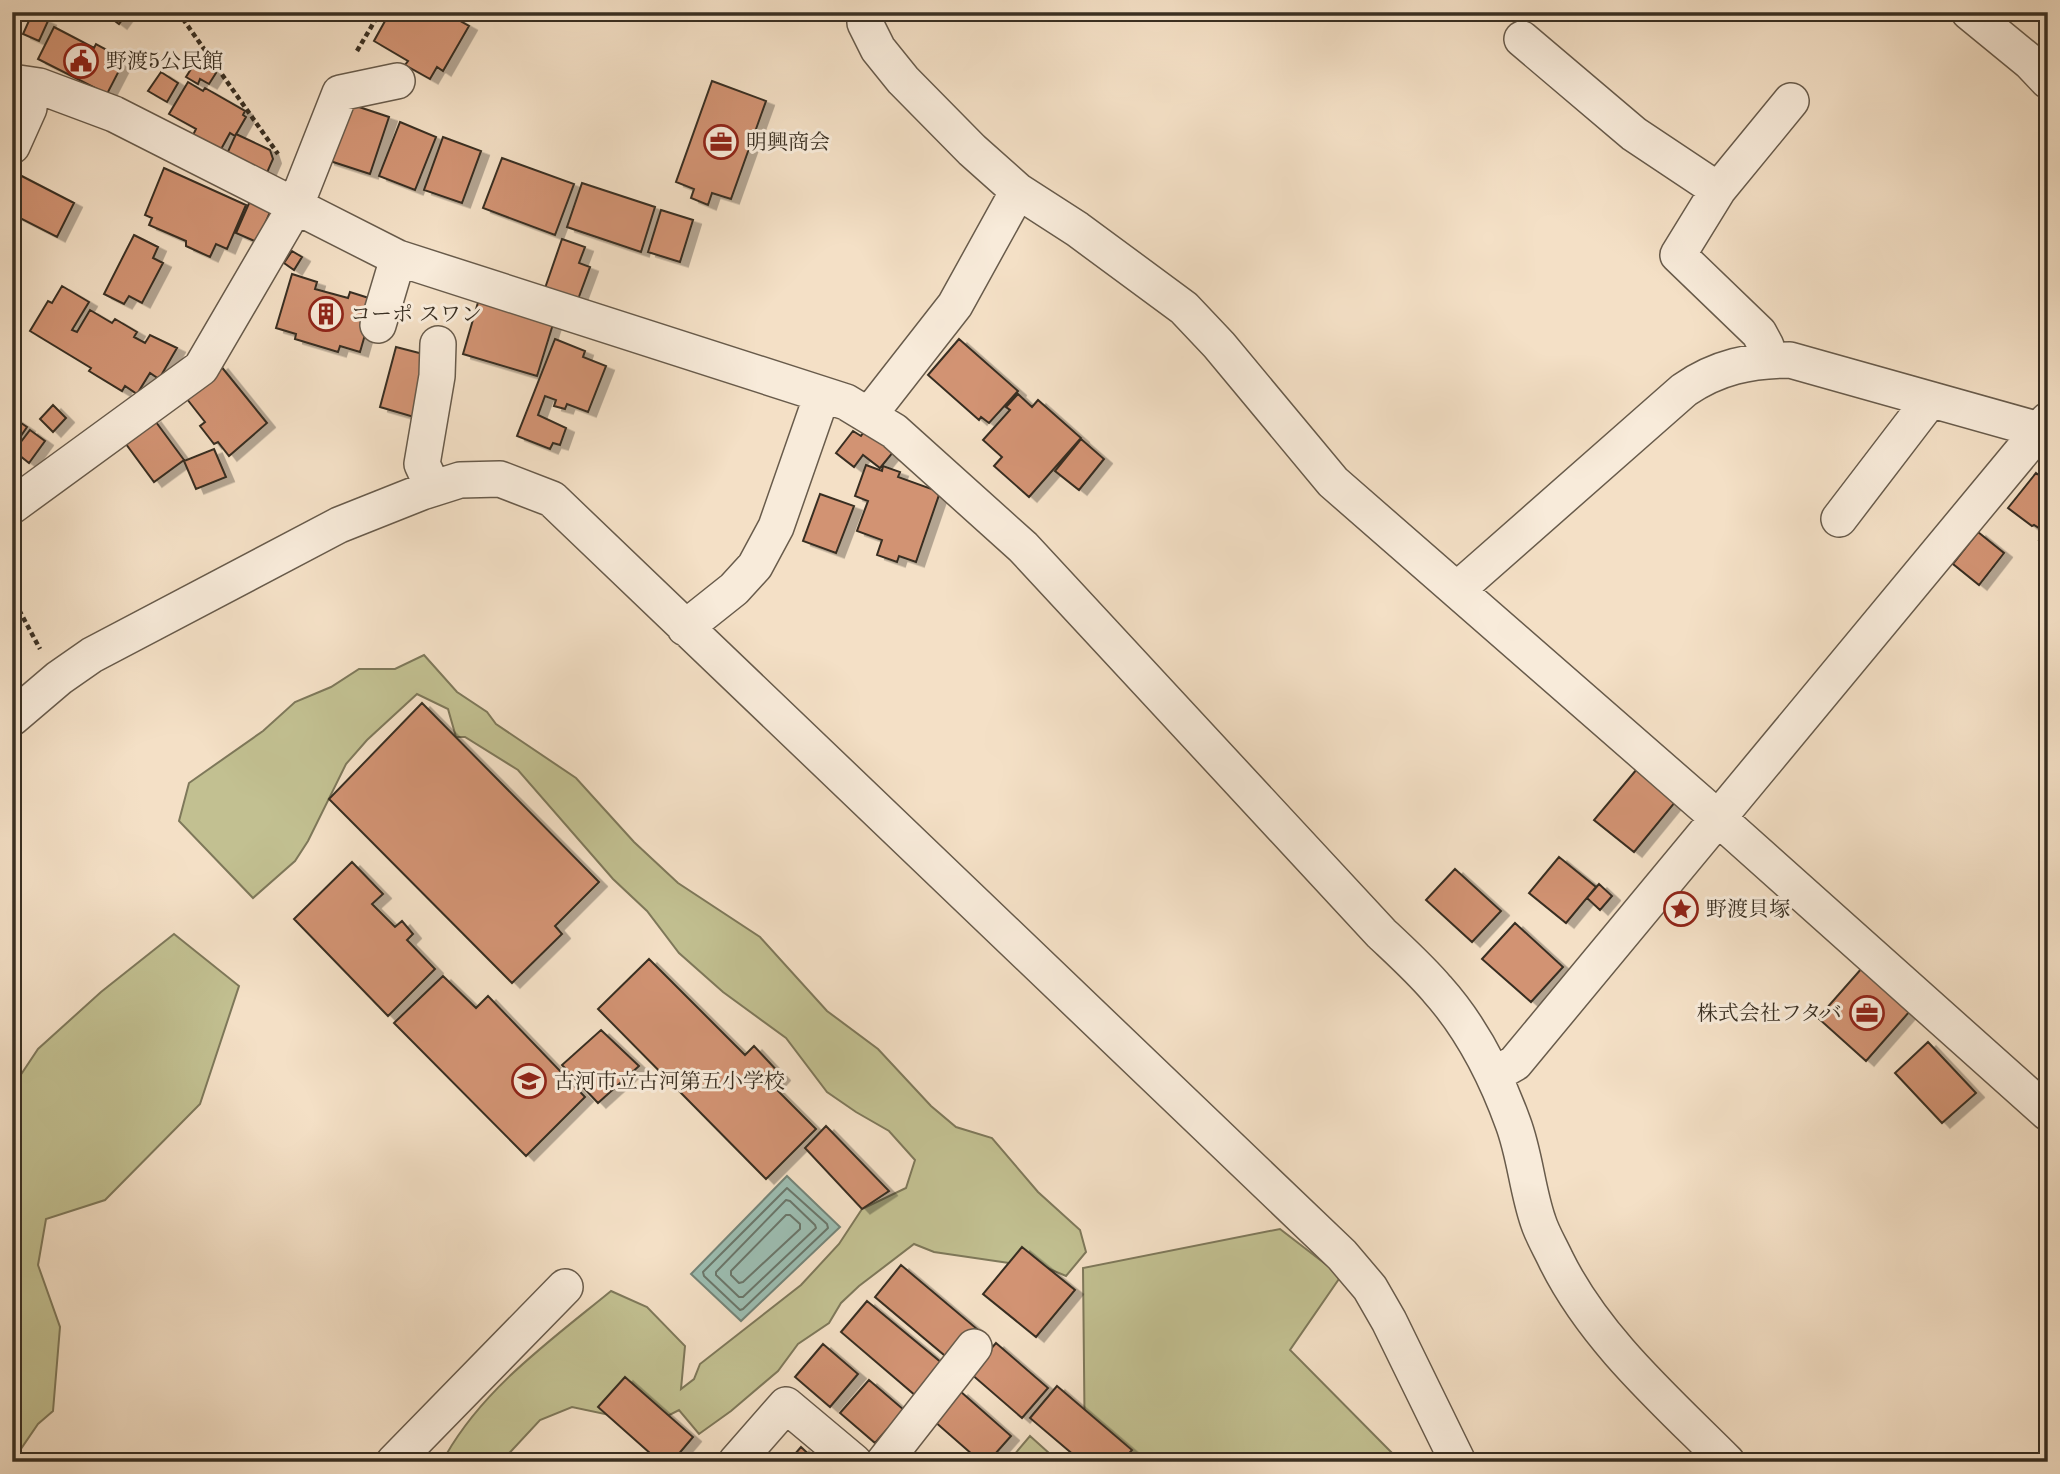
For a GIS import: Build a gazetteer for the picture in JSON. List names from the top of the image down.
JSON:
{
  "places": {
    "public building": ["野渡5公民館"],
    "office": ["明興商会", "株式会社フタバ"],
    "building": ["コーポ スワン"],
    "place": ["野渡貝塚"],
    "school or university": ["古河市立古河第五小学校"]
  }
}
